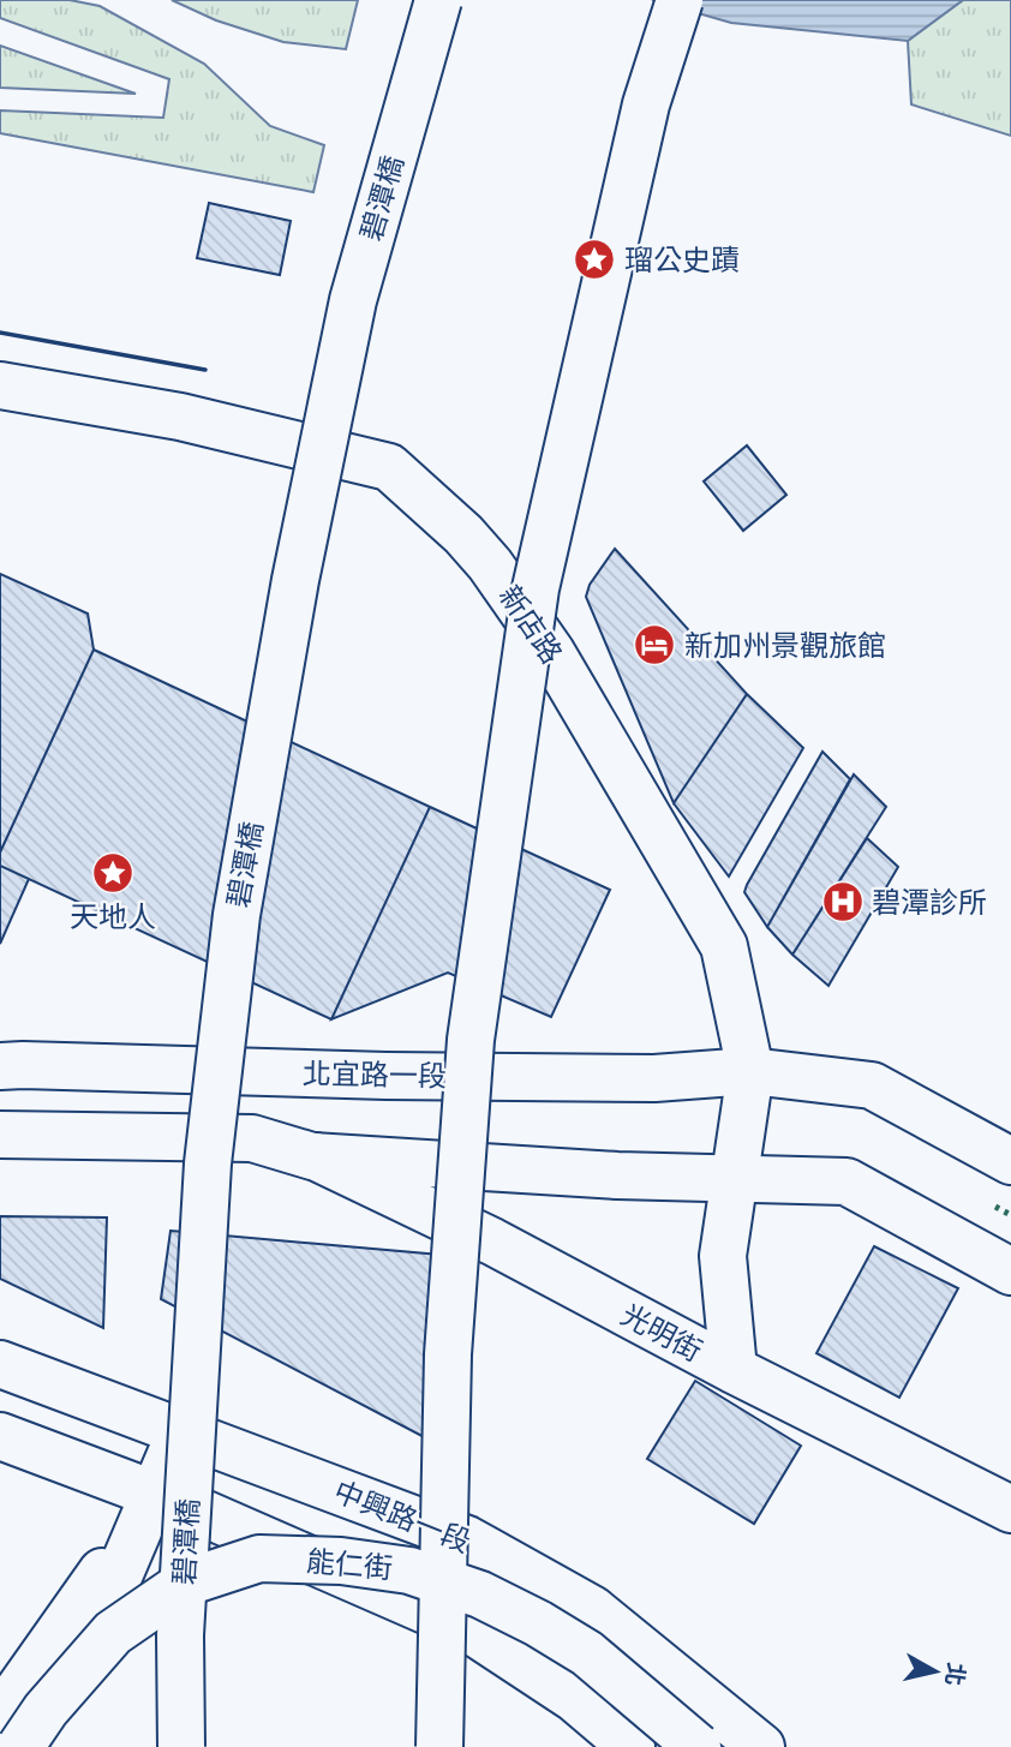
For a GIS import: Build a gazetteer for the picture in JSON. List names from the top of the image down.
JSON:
{
  "streets": {
    "main road": [
      "碧潭橋",
      "新店路",
      "北宜路一段",
      "光明街",
      "中興路一段",
      "能仁街"
    ]
  },
  "crossings": [
    ["新店路", "北宜路一段"],
    ["新店路", "光明街"]
  ],
  "places": {
    "place": ["瑠公史蹟", "天地人"],
    "hotel": ["新加州景觀旅館"],
    "hospital": ["碧潭診所"]
  },
  "north": "right"
}
